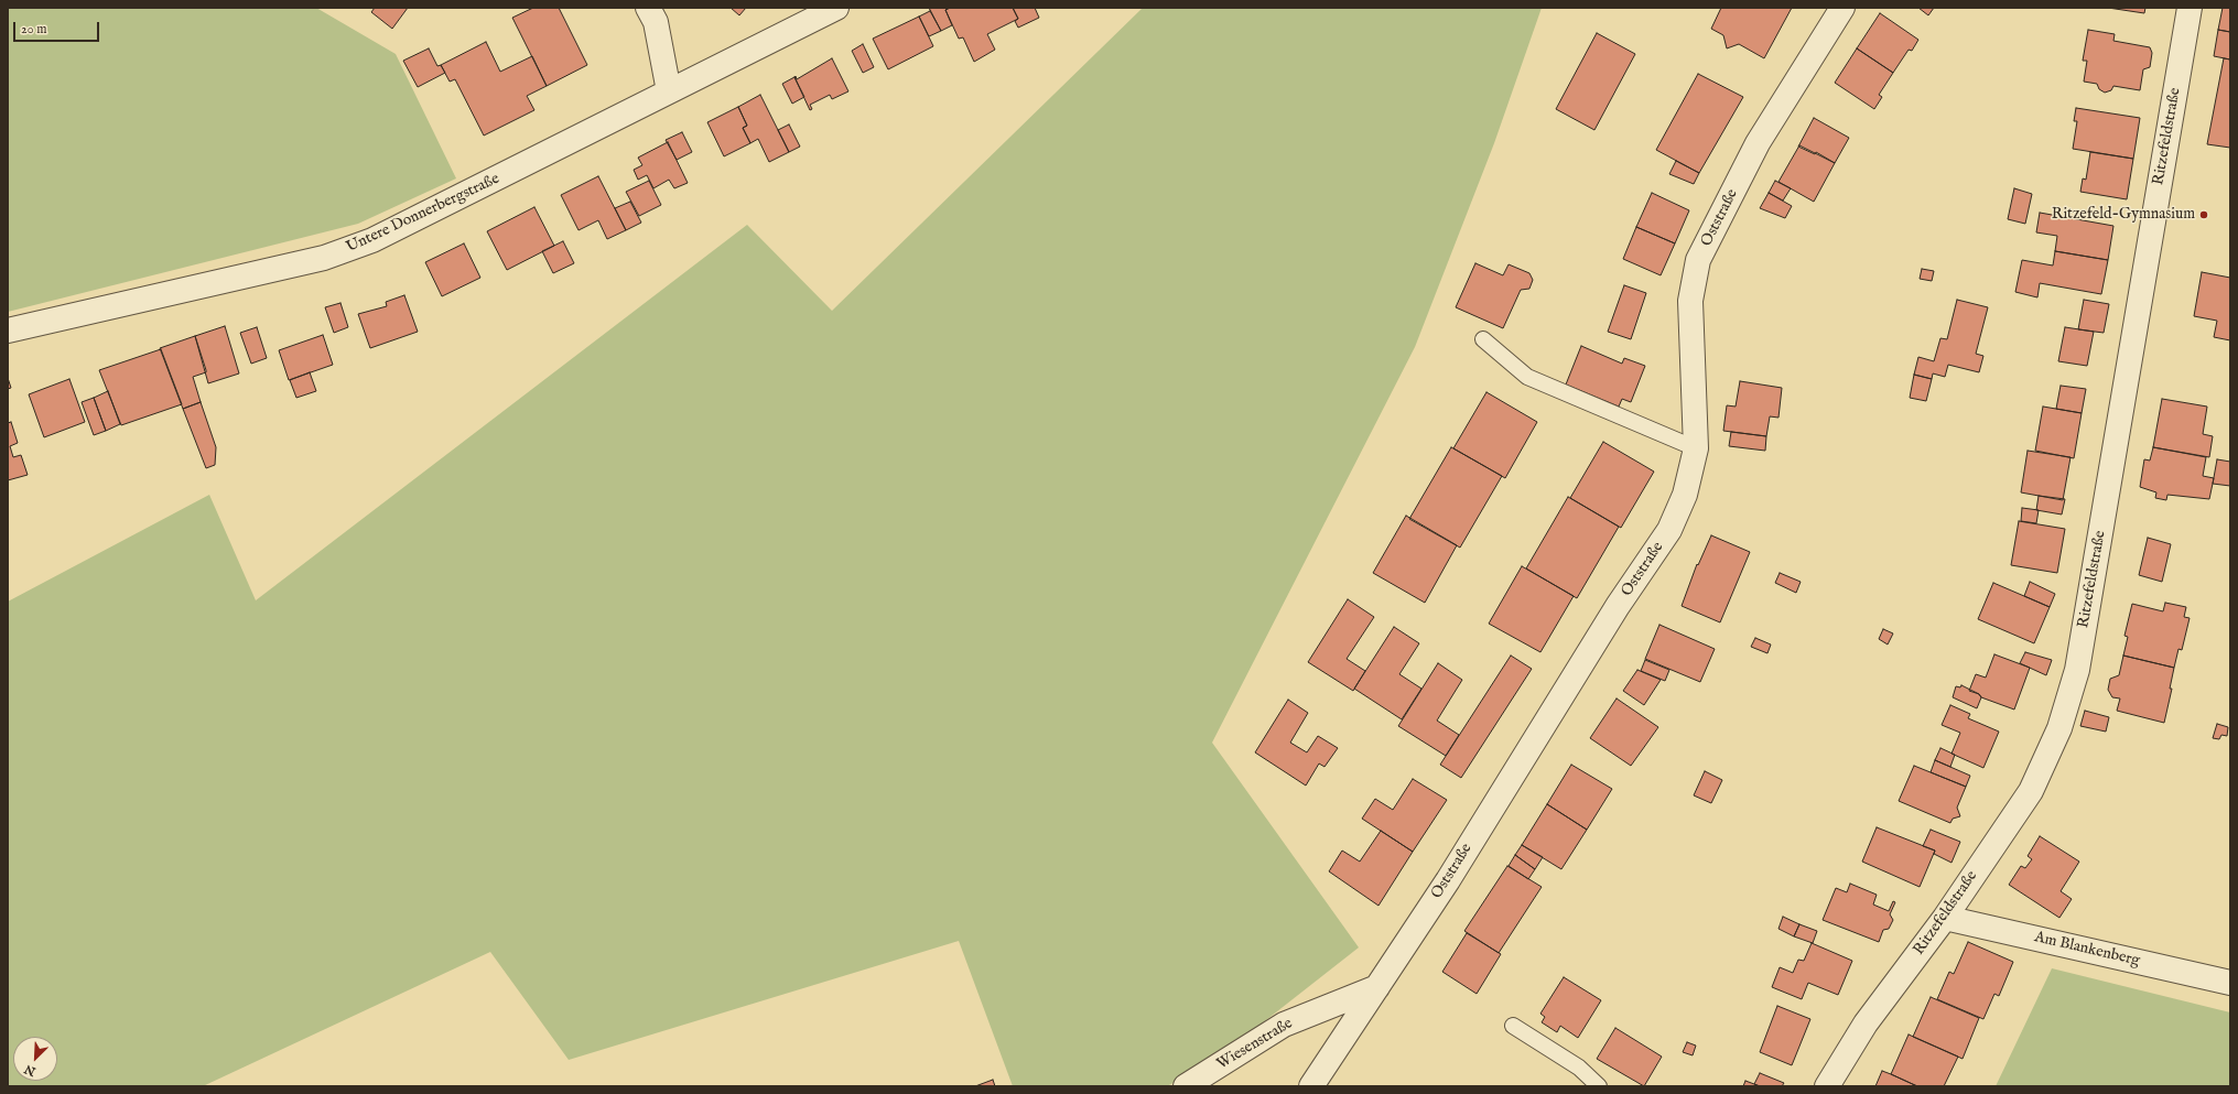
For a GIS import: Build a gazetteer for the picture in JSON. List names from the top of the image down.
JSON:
{
  "streets": {
    "street": [
      "Ritzefeldstraße",
      "Untere Donnerbergstraße",
      "Oststraße",
      "Am Blankenberg",
      "Wiesenstraße"
    ]
  },
  "crossings": [
    ["Ritzefeldstraße", "Am Blankenberg"],
    ["Oststraße", "Wiesenstraße"]
  ],
  "places": ["Ritzefeld-Gymnasium"],
  "scale_bar": "20 m",
  "north": "bottom left"
}
